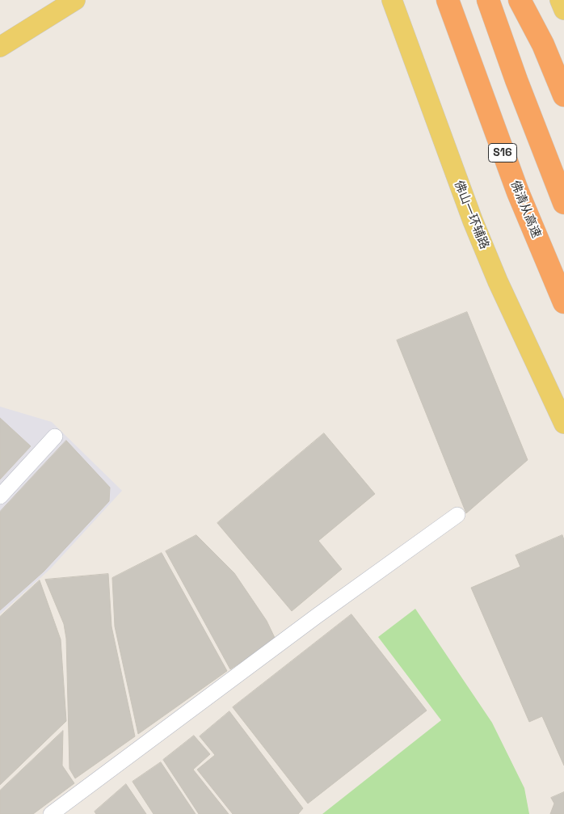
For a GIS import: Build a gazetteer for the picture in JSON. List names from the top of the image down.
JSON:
{
  "streets": {
    "highway": ["S16", "佛清从高速"],
    "main road": ["佛山一环辅路"]
  }
}
